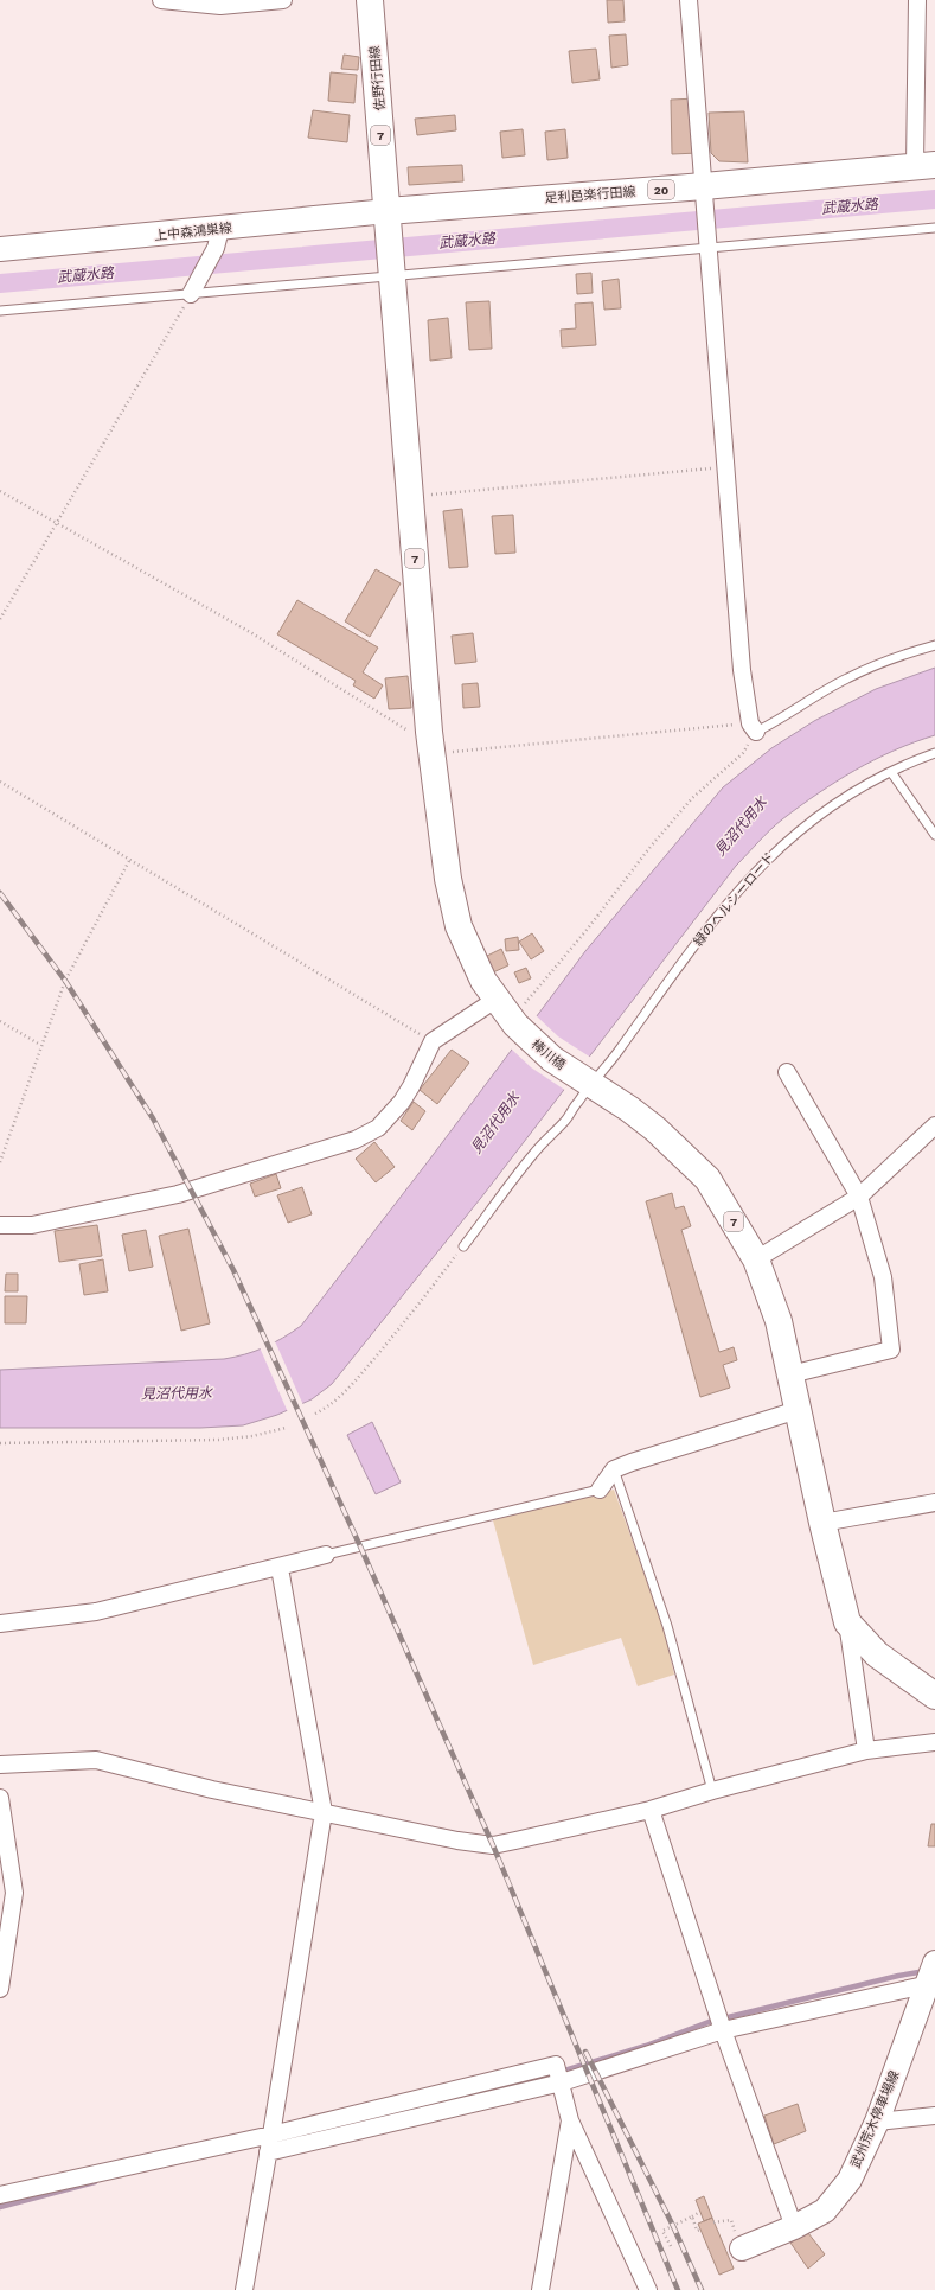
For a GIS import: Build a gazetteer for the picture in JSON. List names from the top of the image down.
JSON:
{
  "streets": {
    "main road": [
      "佐野行田線",
      "7",
      "20",
      "足利邑楽行田線",
      "上中森鴻巣線",
      "棒川橋",
      "武州荒木停車場線"
    ]
  },
  "crossings": [
    ["佐野行田線", "7"],
    ["佐野行田線", "足利邑楽行田線"],
    ["佐野行田線", "上中森鴻巣線"],
    ["7", "棒川橋"],
    ["足利邑楽行田線", "上中森鴻巣線"]
  ],
  "water": ["武蔵水路", "見沼代用水"]
}
